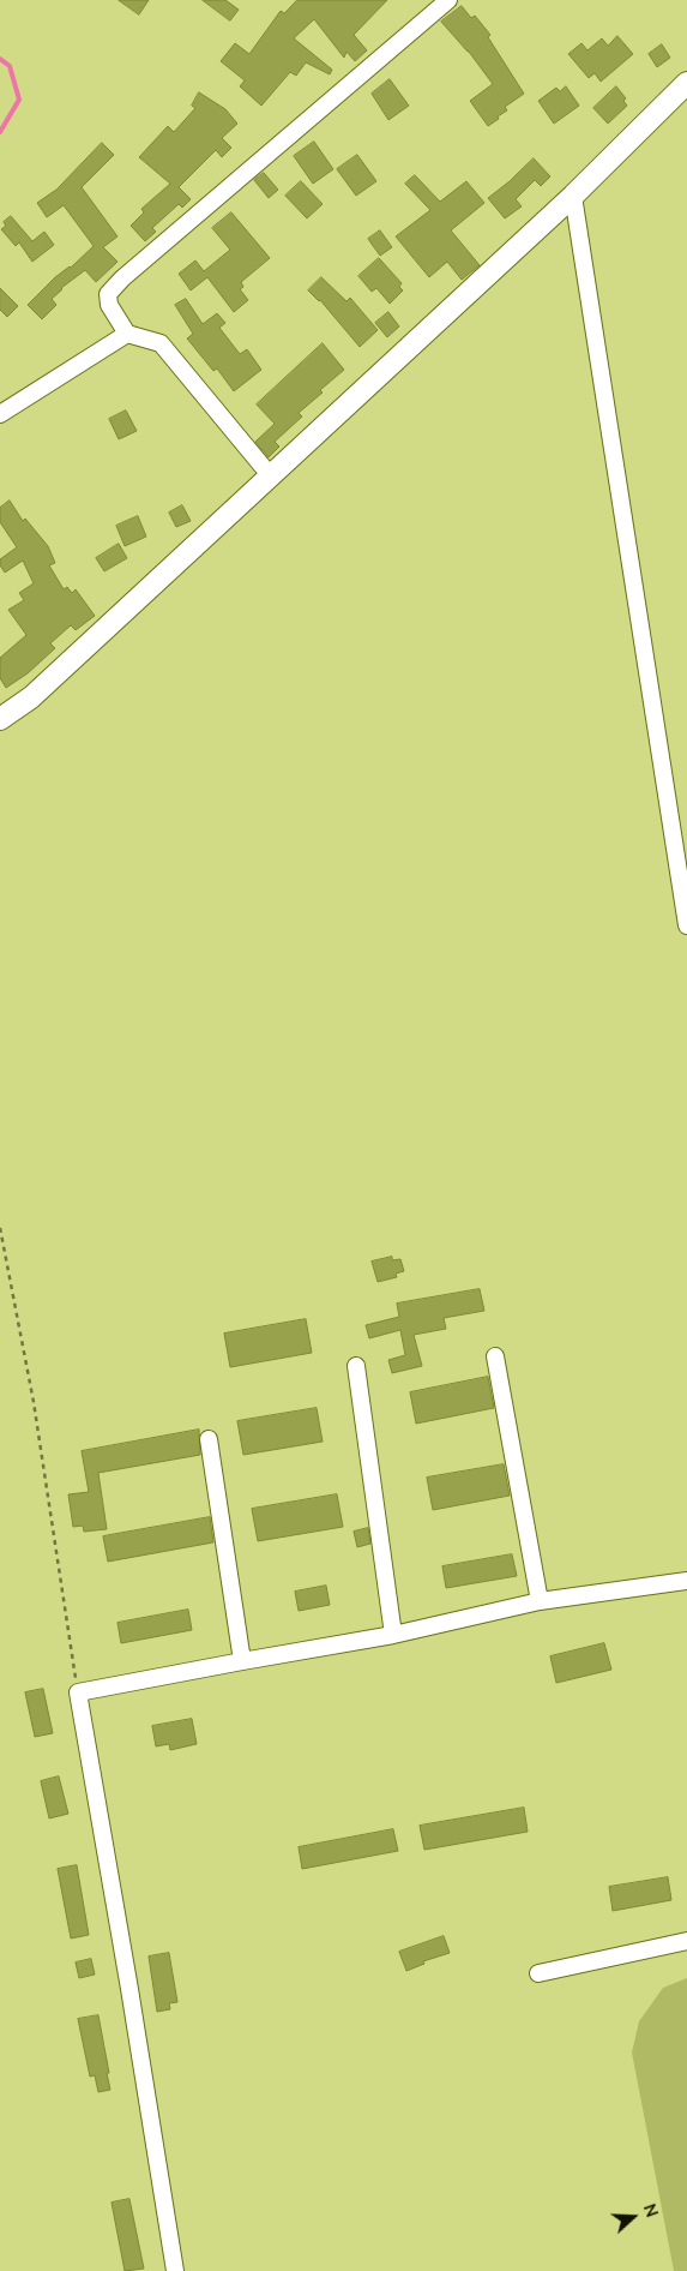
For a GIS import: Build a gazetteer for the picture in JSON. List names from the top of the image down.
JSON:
{
  "north": "right"
}
